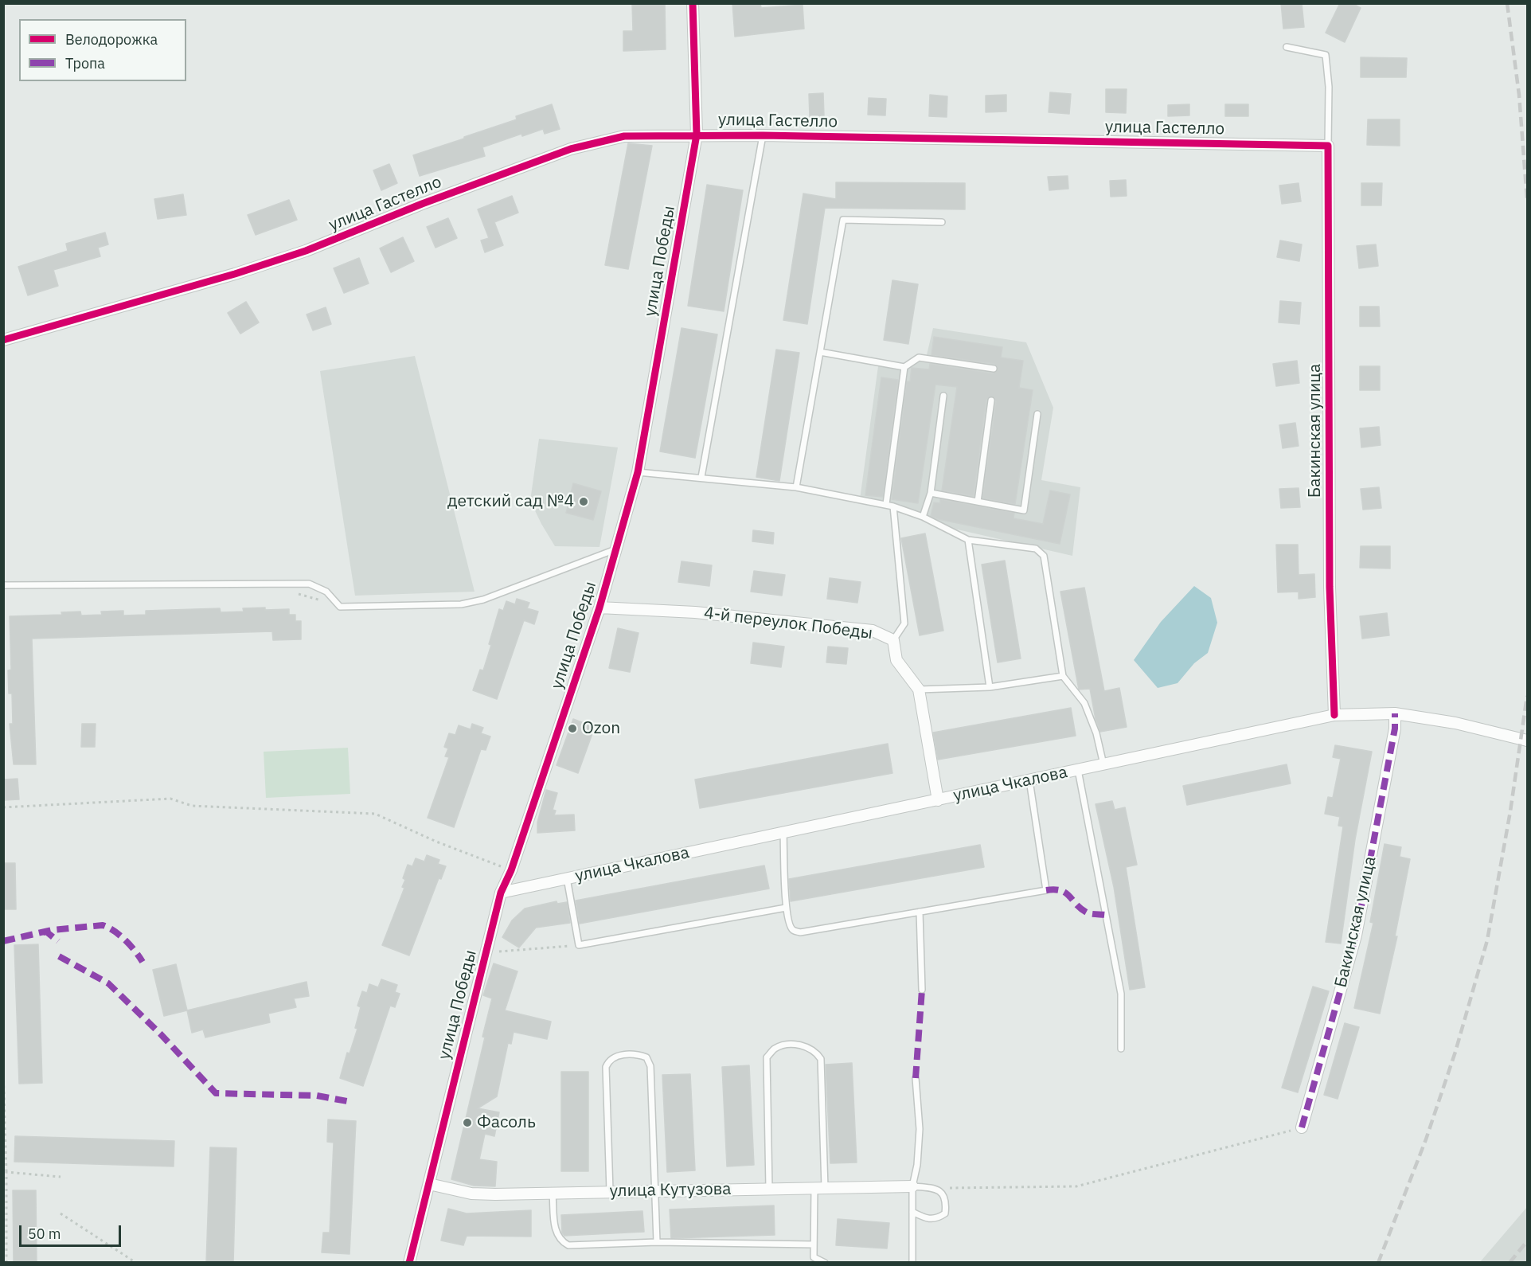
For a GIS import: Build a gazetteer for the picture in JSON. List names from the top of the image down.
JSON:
{
  "streets": {
    "street": [
      "улица Гастелло",
      "улица Победы",
      "Бакинская улица",
      "4-й переулок Победы",
      "улица Чкалова",
      "улица Кутузова"
    ]
  },
  "crossings": [
    ["улица Гастелло", "улица Победы"],
    ["улица Гастелло", "Бакинская улица"],
    ["улица Победы", "4-й переулок Победы"],
    ["улица Победы", "улица Чкалова"],
    ["улица Победы", "улица Кутузова"],
    ["Бакинская улица", "улица Чкалова"],
    ["4-й переулок Победы", "улица Чкалова"]
  ],
  "places": ["детский сад №4", "Ozon", "Фасоль"],
  "legend": ["Велодорожка", "Тропа"],
  "scale_bar": "50 m"
}
